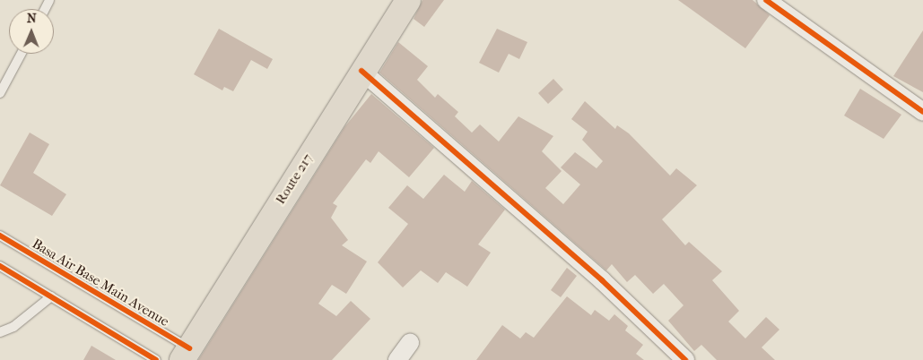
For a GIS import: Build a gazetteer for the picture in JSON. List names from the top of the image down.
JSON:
{
  "streets": {
    "main road": ["Route 217"],
    "lane": ["Basa Air Base Main Avenue"]
  },
  "crossings": [
    ["Route 217", "Basa Air Base Main Avenue"]
  ],
  "north": "top"
}
